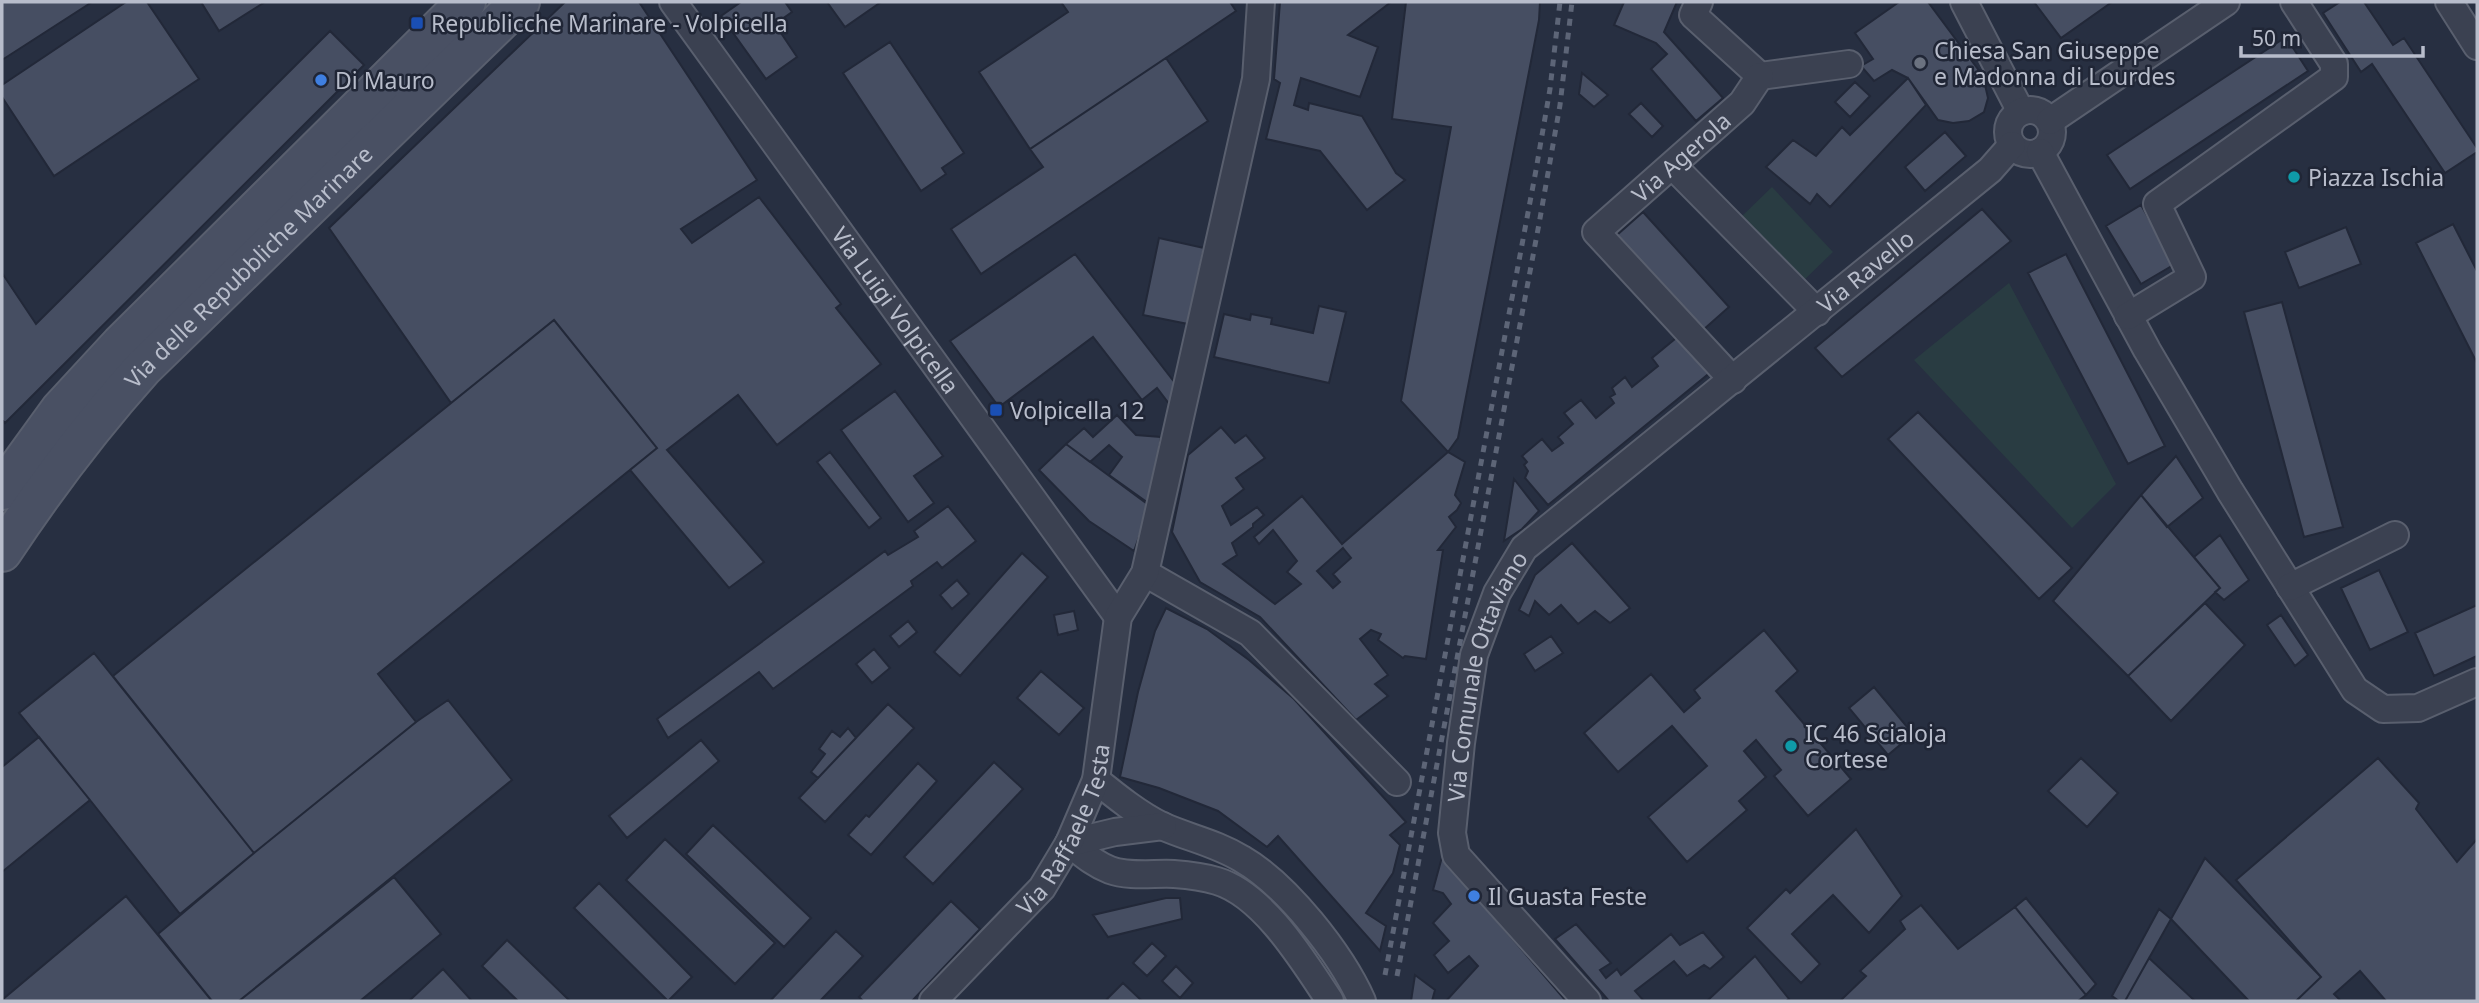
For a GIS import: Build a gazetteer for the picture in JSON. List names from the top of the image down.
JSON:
{
  "streets": {
    "main road": ["Via delle Repubbliche Marinare"],
    "street": [
      "Via Agerola",
      "Via Ravello",
      "Via Luigi Volpicella",
      "Via Comunale Ottaviano",
      "Via Raffaele Testa"
    ]
  },
  "crossings": [
    ["Via Agerola", "Via Ravello"],
    ["Via Agerola", "Via Comunale Ottaviano"],
    ["Via Ravello", "Via Comunale Ottaviano"],
    ["Via Luigi Volpicella", "Via Raffaele Testa"]
  ],
  "places": {
    "transit": ["Republicche Marinare - Volpicella", "Volpicella 12"],
    "other": [
      "Chiesa San Giuseppe e Madonna di Lourdes",
      "Di Mauro",
      "Piazza Ischia",
      "IC 46 Scialoja Cortese",
      "Il Guasta Feste"
    ]
  },
  "scale_bar": "50 m"
}
